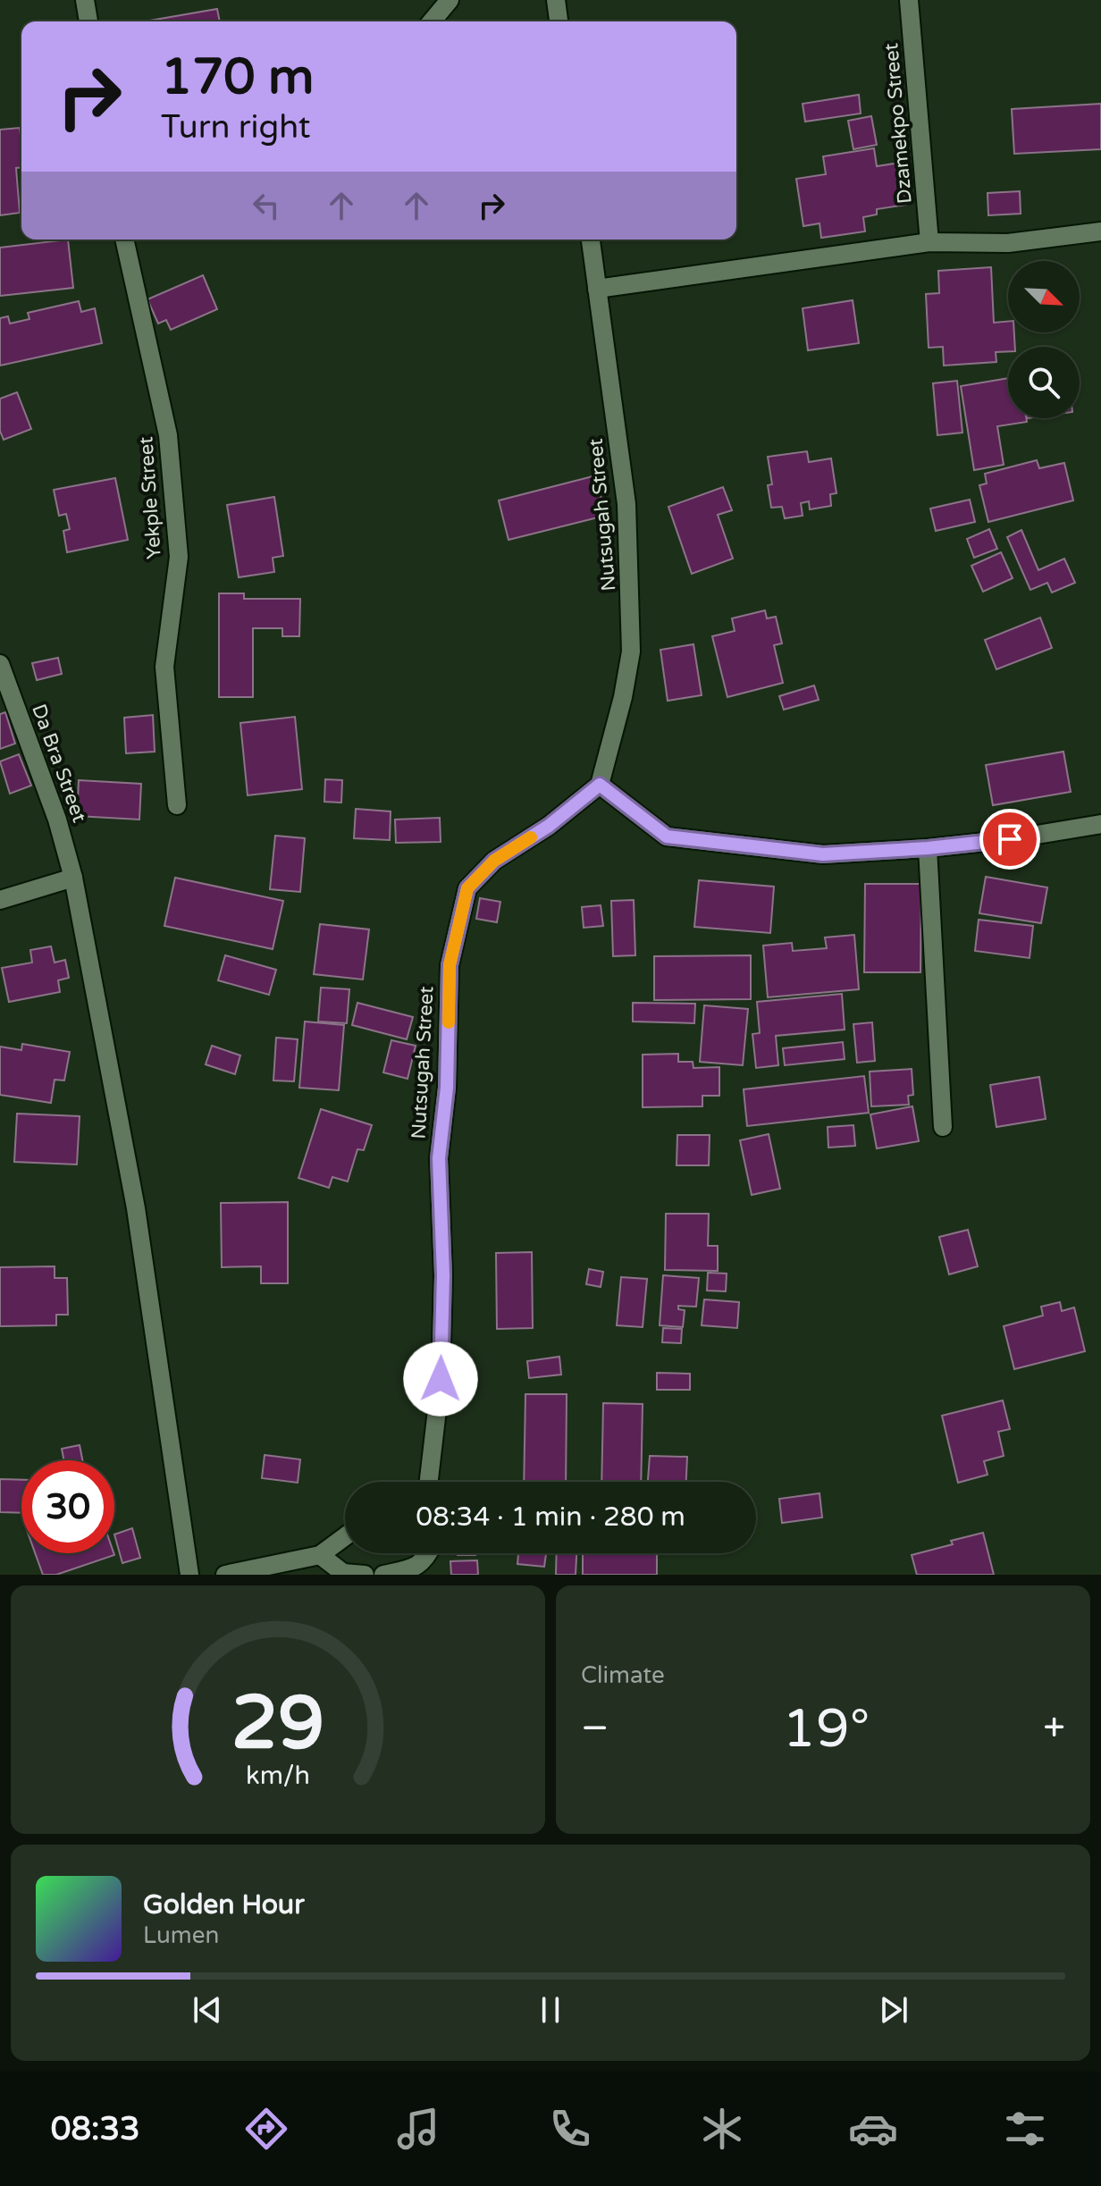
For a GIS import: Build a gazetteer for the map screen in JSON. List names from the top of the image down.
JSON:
{
  "streets": {
    "street": [
      "Dzamekpo Street",
      "Yekple Street",
      "Nutsugah Street",
      "Da Bra Street"
    ]
  },
  "north": "bottom right",
  "page": {
    "turn": ["170 m", "Turn right"],
    "limit": "30",
    "trip": "08:34 · 1 min · 280 m",
    "tile": "Climate",
    "heat": ["−", "19°", "+"],
    "song": ["Golden Hour", "Lumen"],
    "tabs": "08:33",
    "gauge": ["29", "km/h"]
  }
}
